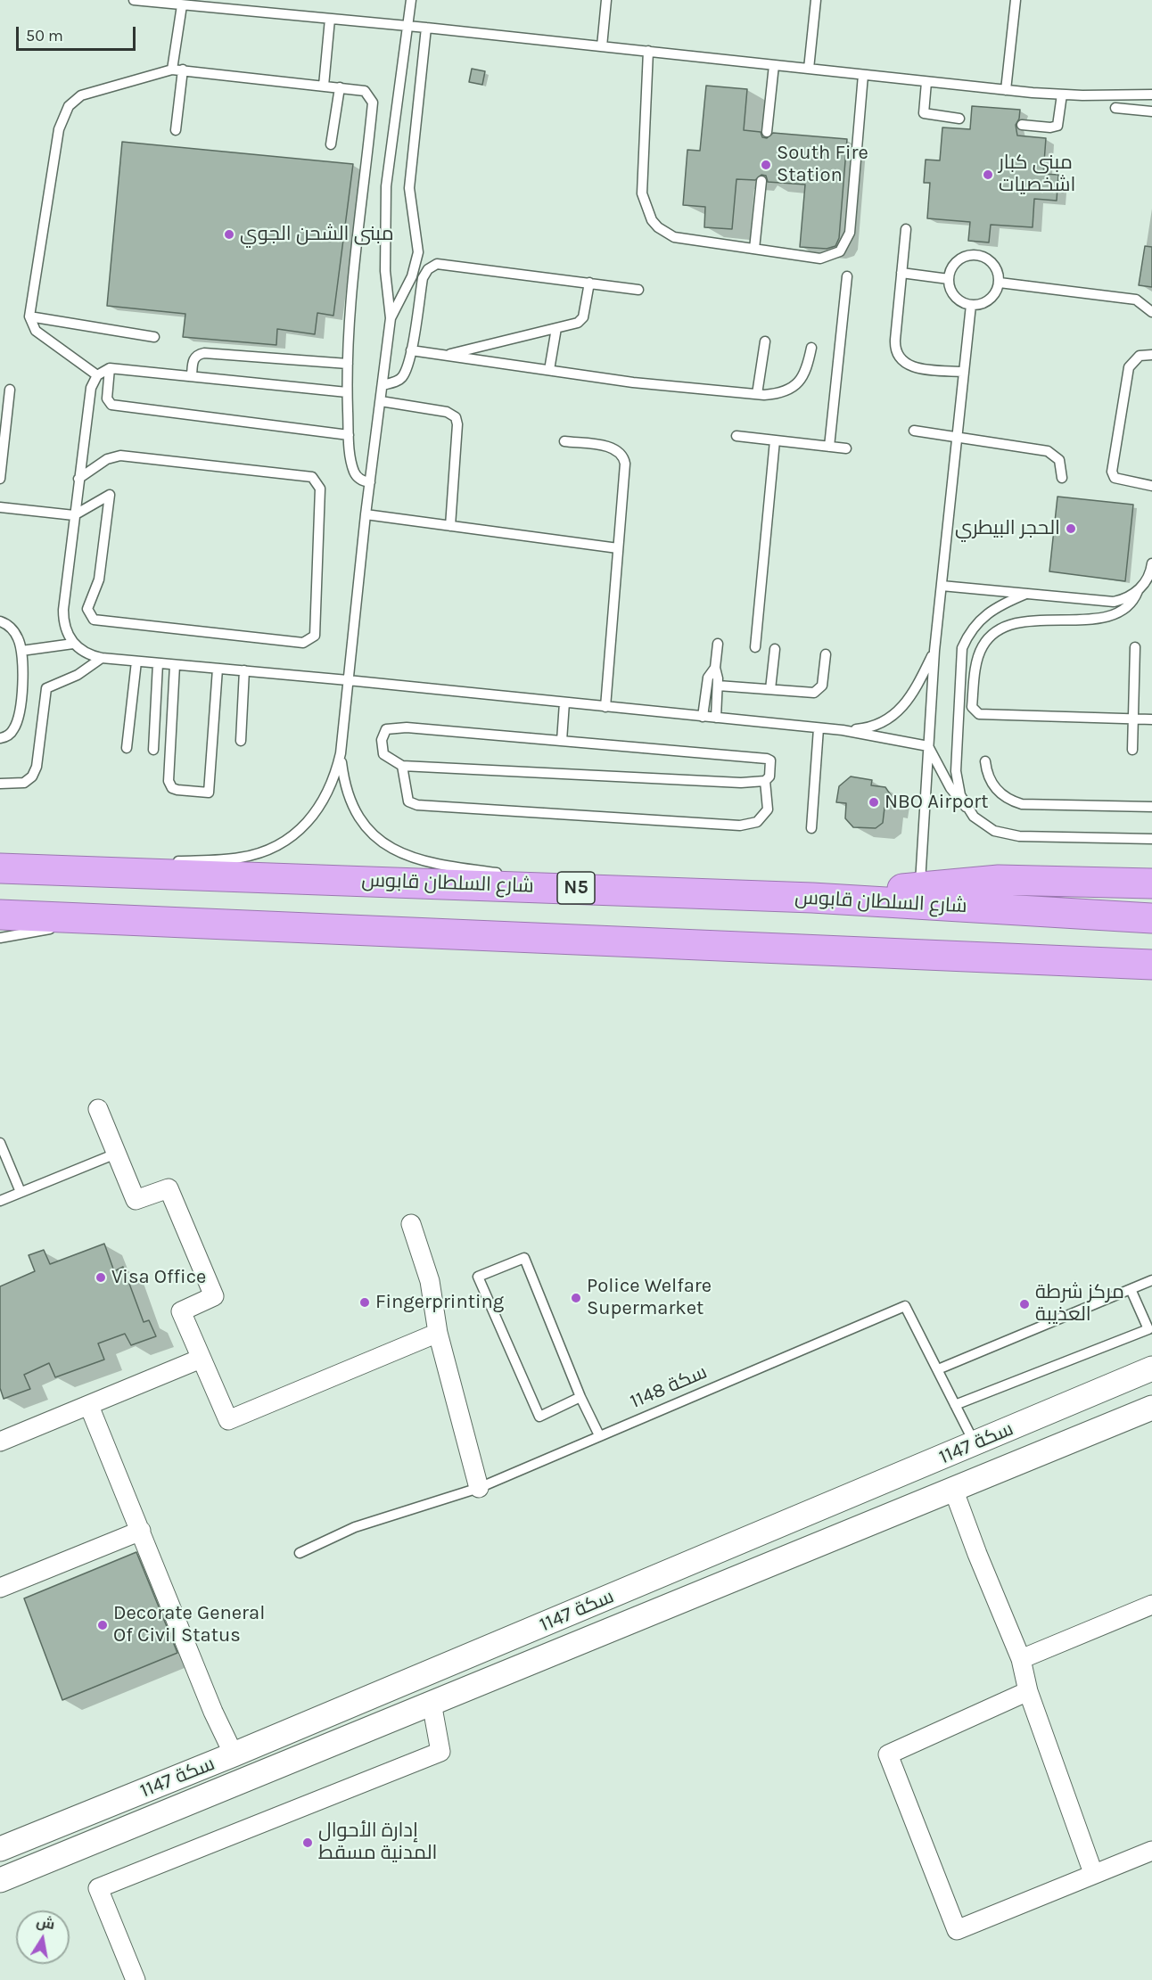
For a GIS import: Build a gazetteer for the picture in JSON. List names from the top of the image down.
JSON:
{
  "streets": {
    "highway": ["شارع السلطان قابوس", "N5"],
    "street": ["سكة 1147"],
    "lane": ["سكة 1148"]
  },
  "crossings": [
    ["سكة 1148", "سكة 1147"]
  ],
  "places": [
    "South Fire Station",
    "مبنى كبار اشخصيات",
    "مبنى الشحن الجوي",
    "الحجر البيطري",
    "NBO Airport",
    "Visa Office",
    "Police Welfare Supermarket",
    "Fingerprinting",
    "مركز شرطة العذيبة",
    "Decorate General Of Civil Status",
    "إدارة الأحوال المدنية مسقط"
  ],
  "scale_bar": "50 m",
  "north": "top"
}
